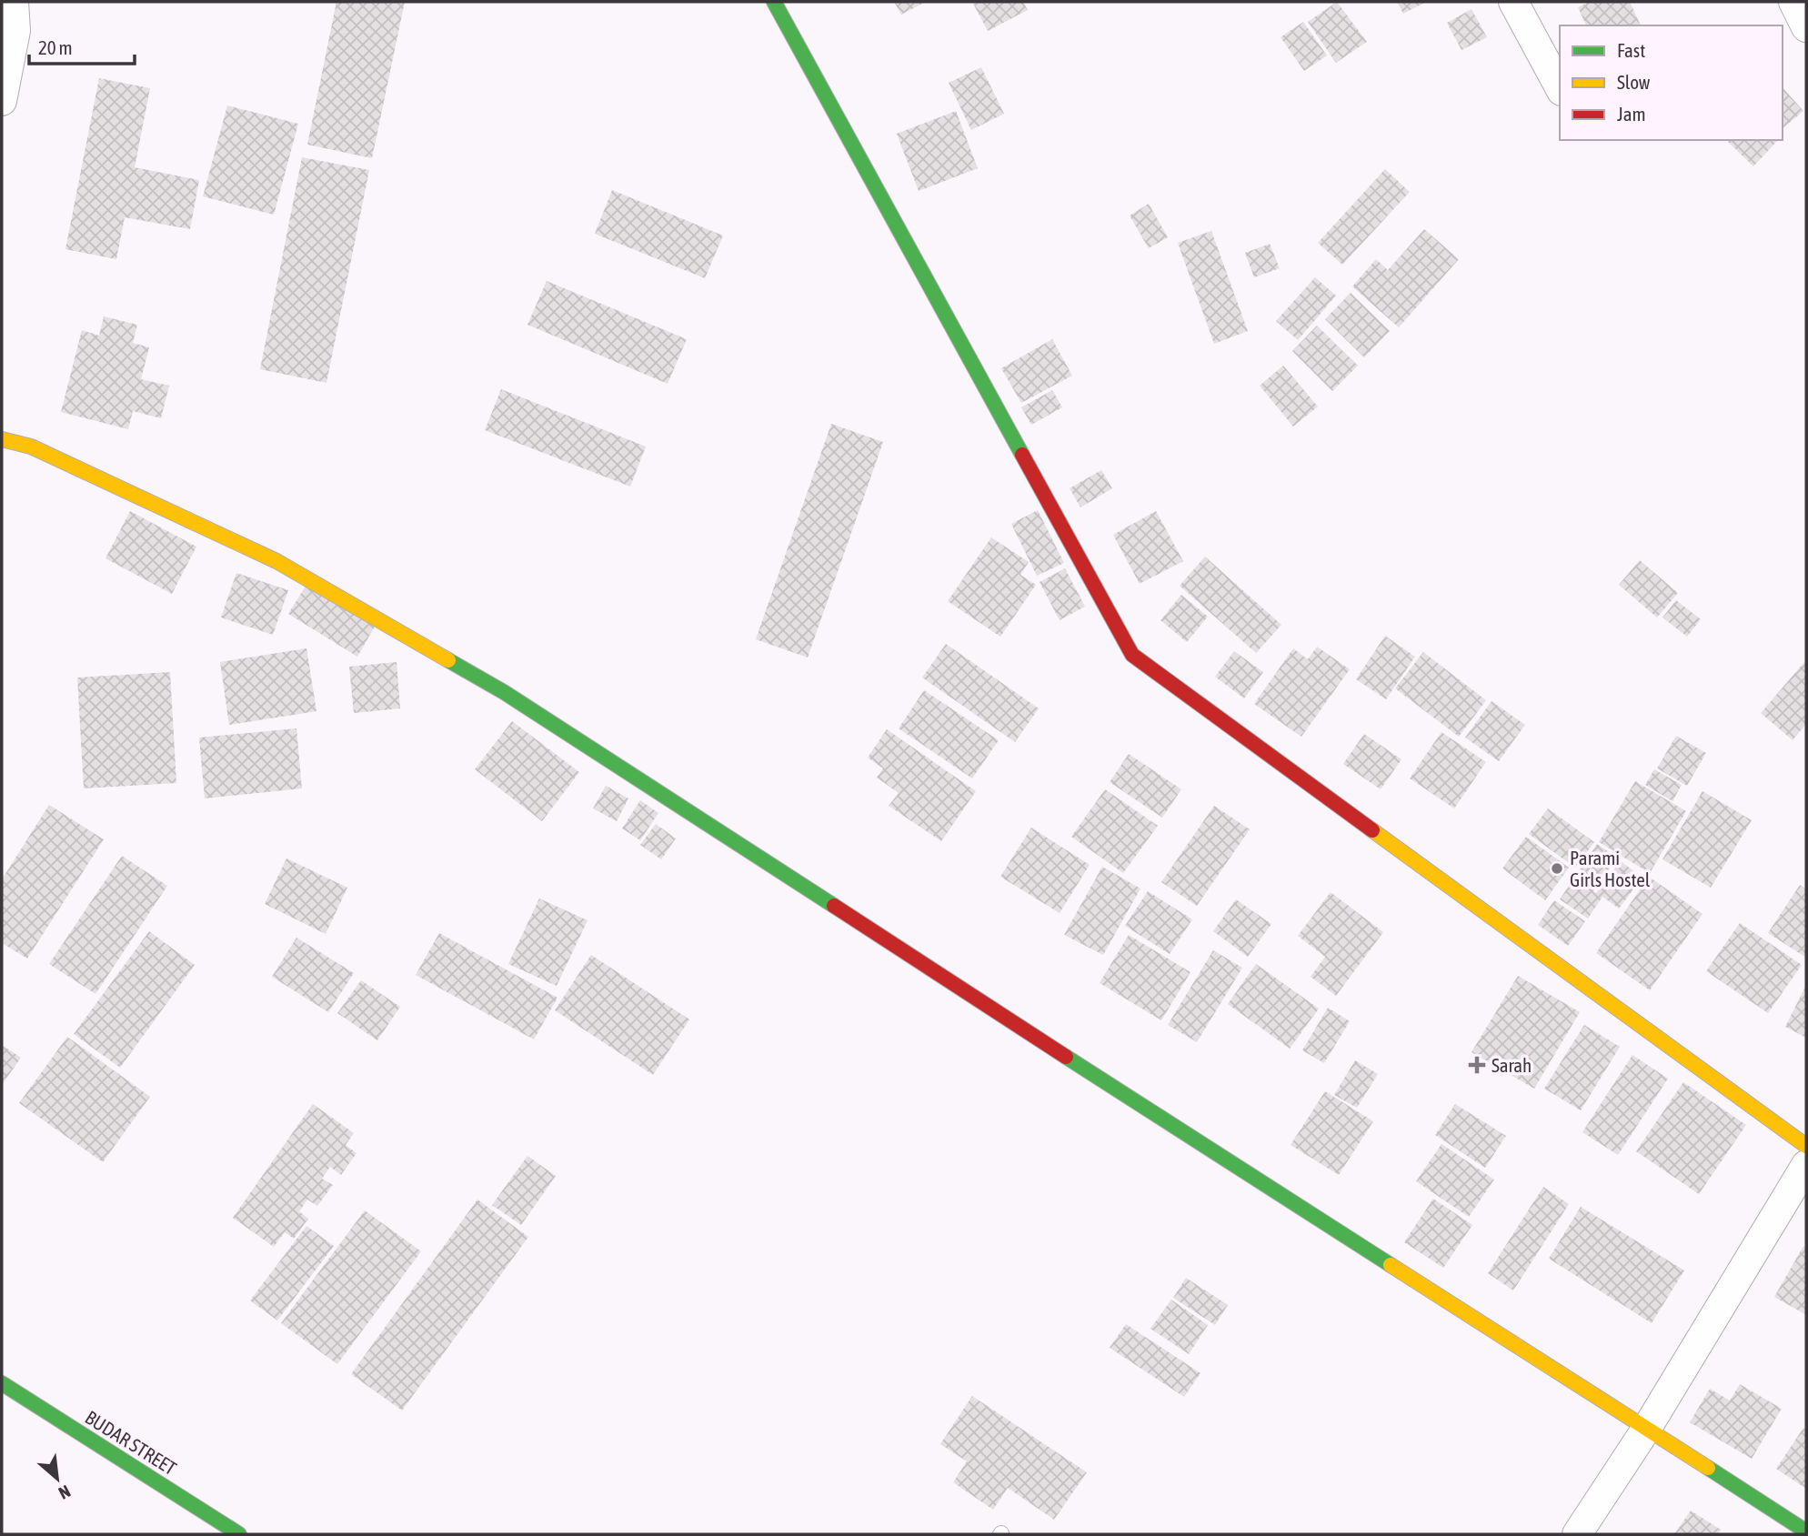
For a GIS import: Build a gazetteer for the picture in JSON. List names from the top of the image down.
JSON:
{
  "streets": {
    "street": ["BUDAR STREET"]
  },
  "places": {
    "other": ["Parami Girls Hostel"],
    "health": ["Sarah"]
  },
  "legend": ["Fast", "Slow", "Jam"],
  "scale_bar": "20 m",
  "north": "bottom right"
}
